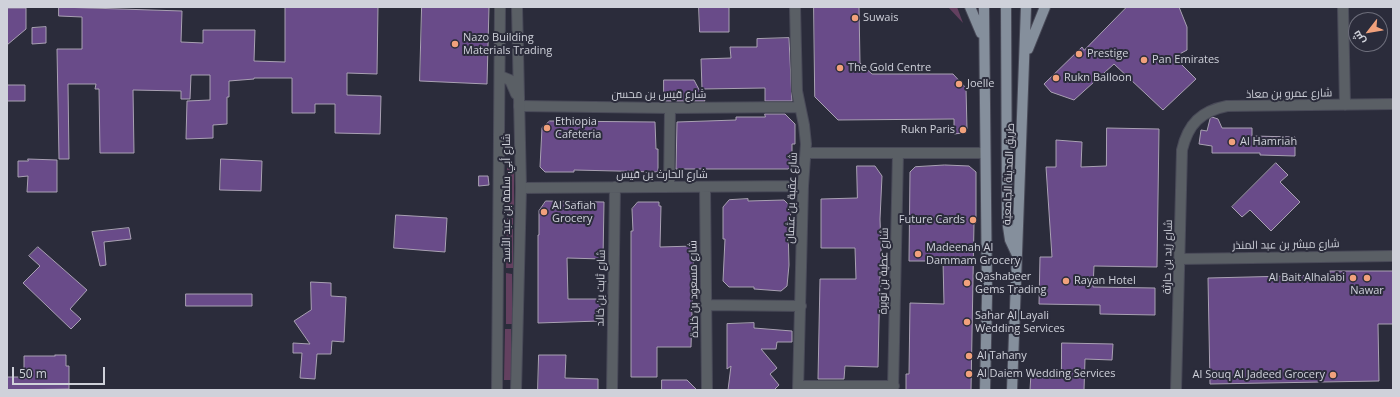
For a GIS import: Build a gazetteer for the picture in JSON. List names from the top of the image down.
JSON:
{
  "streets": {
    "main road": ["طريق المدينة الجامعية"],
    "street": [
      "شارع عمرو بن معاذ",
      "شارع قيس بن محسن",
      "شارع الحارث بن قيس",
      "شارع أبي سلمة بن عبد الأسد",
      "شارع عقبة بن عثمان",
      "شارع مبشر بن عبد المنذر",
      "شارع زيد بن حارثة",
      "شارع عطية بن نويرة",
      "شارع ثابت بن خالد",
      "شارع مسعود بن خلدة"
    ]
  },
  "crossings": [
    ["شارع عمرو بن معاذ", "شارع زيد بن حارثة"],
    ["شارع قيس بن محسن", "شارع أبي سلمة بن عبد الأسد"],
    ["شارع قيس بن محسن", "شارع عقبة بن عثمان"],
    ["شارع الحارث بن قيس", "شارع أبي سلمة بن عبد الأسد"],
    ["شارع الحارث بن قيس", "شارع عقبة بن عثمان"],
    ["شارع الحارث بن قيس", "شارع ثابت بن خالد"],
    ["شارع الحارث بن قيس", "شارع مسعود بن خلدة"],
    ["شارع مبشر بن عبد المنذر", "شارع زيد بن حارثة"]
  ],
  "places": [
    "Suwais",
    "Nazo Building Materials Trading",
    "Prestige",
    "Pan Emirates",
    "The Gold Centre",
    "Rukn Balloon",
    "Joelle",
    "Ethiopia Cafeteria",
    "Rukn Paris",
    "Al Hamriah",
    "Al Safiah Grocery",
    "Future Cards",
    "Madeenah Al Dammam Grocery",
    "Al Bait Alhalabi",
    "Nawar",
    "Rayan Hotel",
    "Qashabeer Gems Trading",
    "Sahar Al Layali Wedding Services",
    "Al Tahany",
    "Al Daiem Wedding Services",
    "Al Souq Al Jadeed Grocery"
  ],
  "scale_bar": "50 m",
  "north": "bottom left"
}
